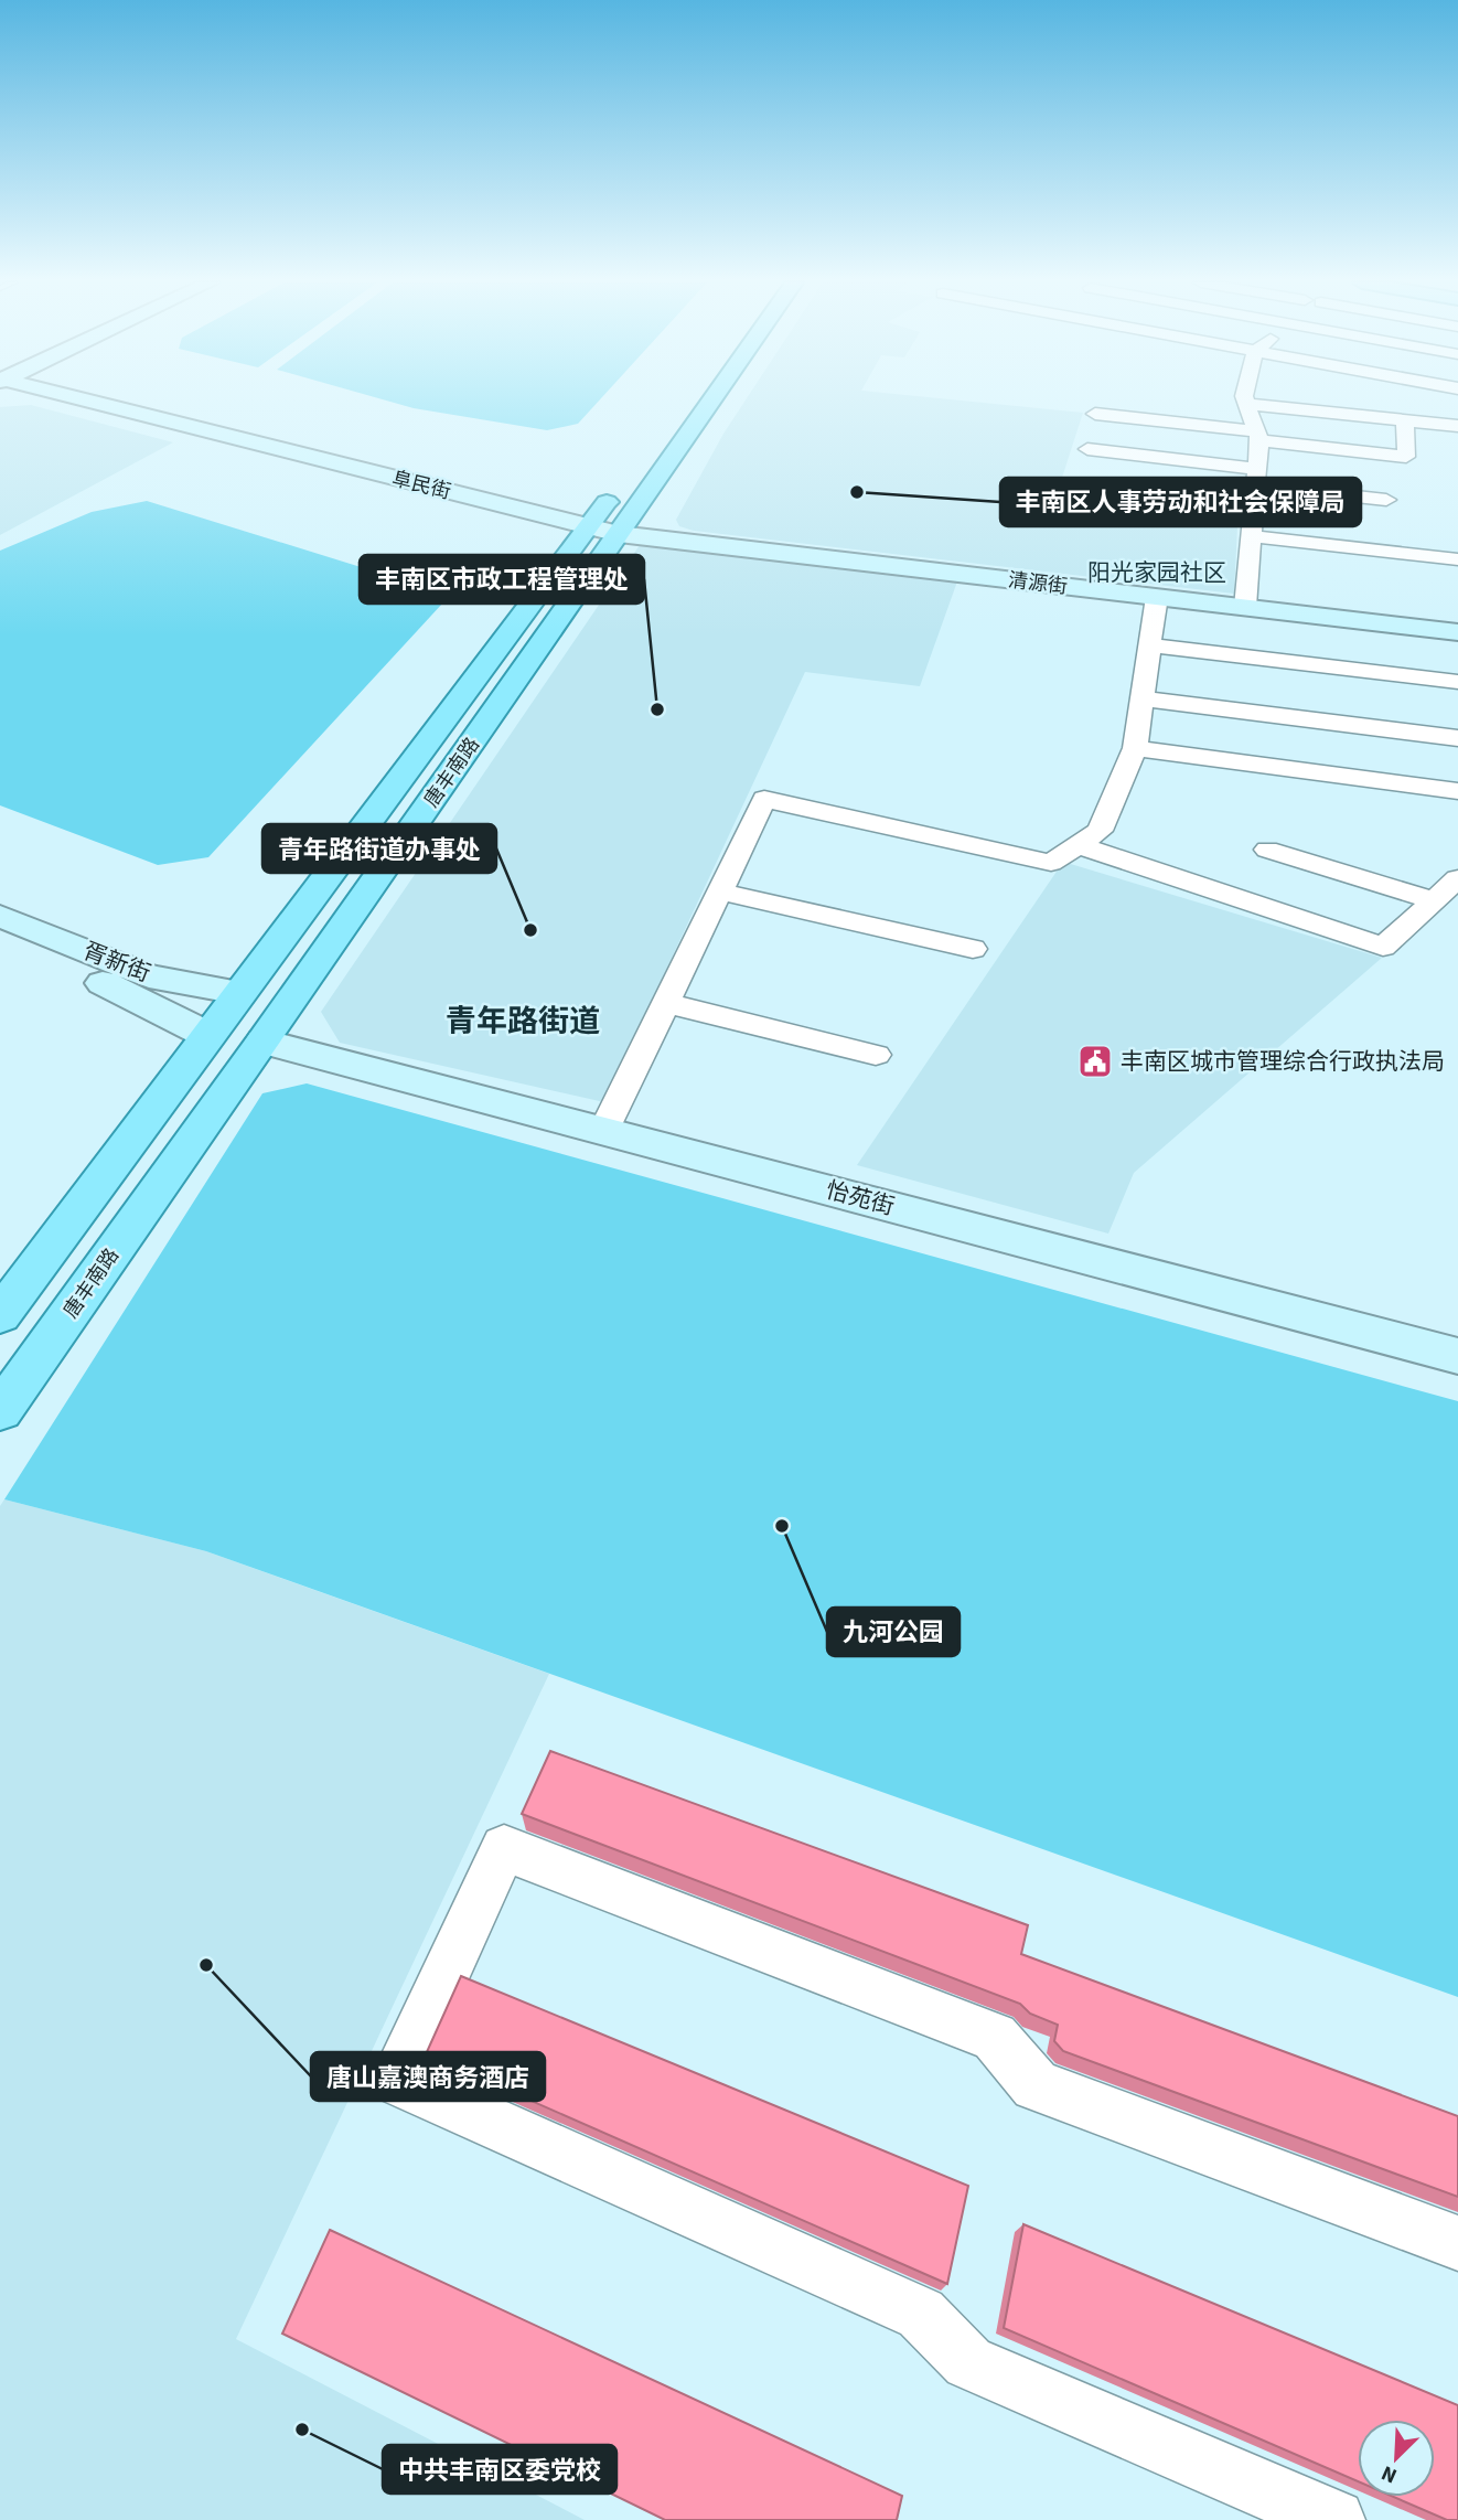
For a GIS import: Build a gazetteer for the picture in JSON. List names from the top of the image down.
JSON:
{
  "streets": {
    "main road": ["唐丰南路"],
    "street": [
      "阜民街",
      "清源街",
      "胥新街",
      "怡苑街"
    ]
  },
  "crossings": [
    ["阜民街", "清源街"],
    ["阜民街", "唐丰南路"],
    ["清源街", "唐丰南路"],
    ["唐丰南路", "胥新街"],
    ["唐丰南路", "怡苑街"]
  ],
  "districts": ["阳光家园社区", "青年路街道"],
  "places": {
    "other": [
      "丰南区人事劳动和社会保障局",
      "丰南区市政工程管理处",
      "青年路街道办事处",
      "九河公园",
      "唐山嘉澳商务酒店",
      "中共丰南区委党校"
    ],
    "public building": ["丰南区城市管理综合行政执法局"]
  },
  "north": "bottom left"
}
